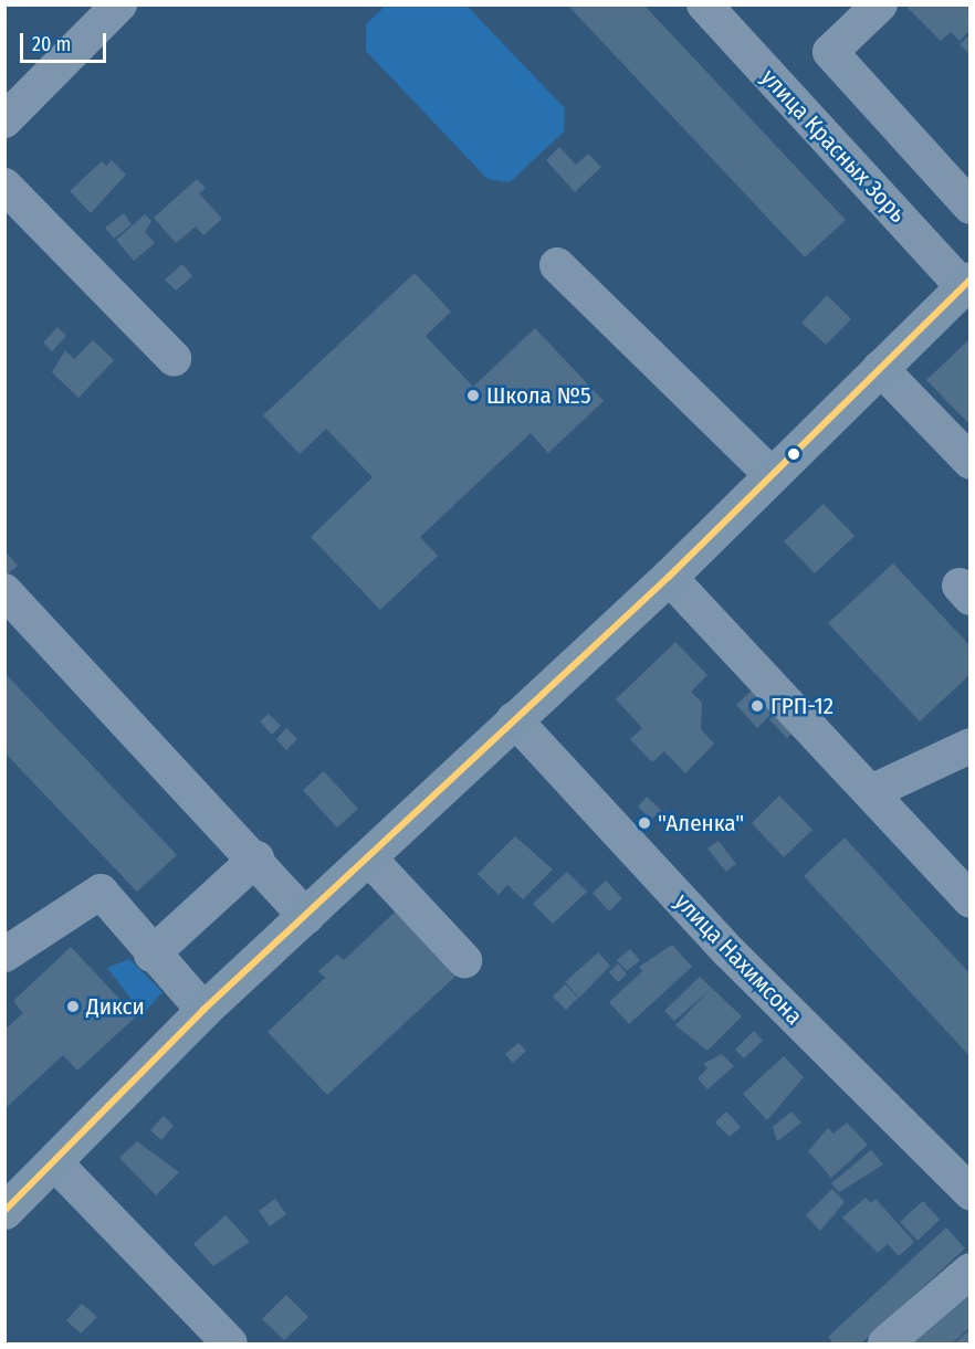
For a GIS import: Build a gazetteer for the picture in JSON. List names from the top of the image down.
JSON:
{
  "streets": {
    "street": ["улица Красных Зорь", "улица Нахимсона"]
  },
  "places": [
    "Школа №5",
    "ГРП-12",
    "\"Аленка\"",
    "Дикси"
  ],
  "scale_bar": "20 m"
}
